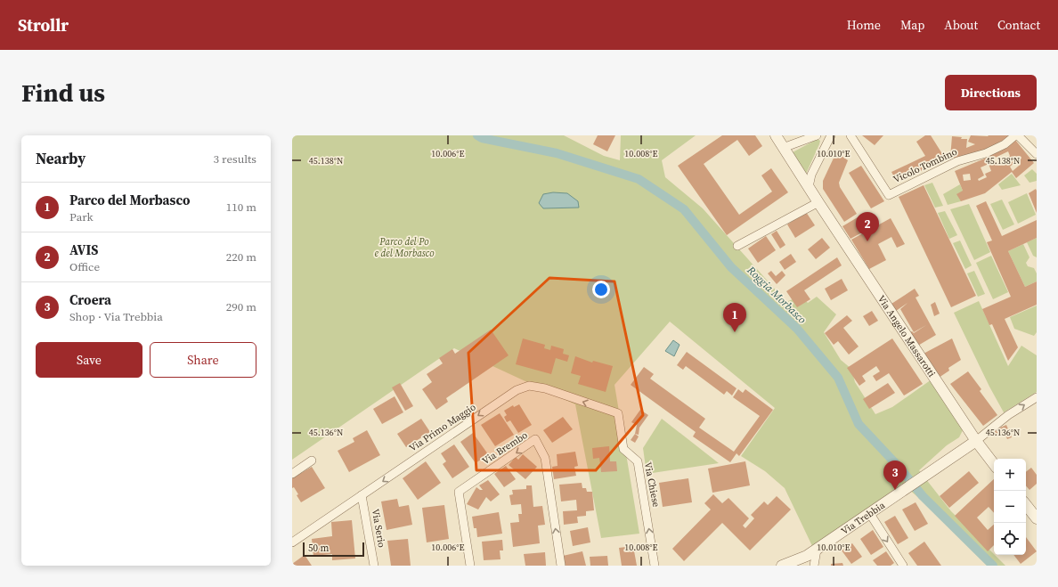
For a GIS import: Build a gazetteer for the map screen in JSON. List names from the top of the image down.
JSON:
{
  "streets": {
    "street": [
      "Vicolo Tombino",
      "Via Angelo Massarotti",
      "Via Primo Maggio",
      "Via Brembo",
      "Via Chiese",
      "Via Trebbia",
      "Via Serio"
    ]
  },
  "crossings": [
    ["Via Angelo Massarotti", "Via Trebbia"],
    ["Via Primo Maggio", "Via Chiese"],
    ["Via Primo Maggio", "Via Serio"]
  ],
  "one_way": ["Via Primo Maggio", "Via Chiese"],
  "water": ["Roggia Morbasco"],
  "parks": ["Parco del Po e del Morbasco"],
  "scale_bar": "50 m",
  "page": {
    "header": "Strollr",
    "nav": [
      "Home",
      "Map",
      "About",
      "Contact"
    ],
    "buttons": [
      "Directions",
      ["Save", "Share"]
    ],
    "title": "Find us",
    "heading": ["Nearby", "3 results"],
    "list": [
      {
        "mark": "1",
        "name": "Parco del Morbasco",
        "note": "Park",
        "value": "110 m"
      },
      {
        "mark": "2",
        "name": "AVIS",
        "note": "Office",
        "value": "220 m"
      },
      {
        "mark": "3",
        "name": "Croera",
        "note": "Shop · Via Trebbia",
        "value": "290 m"
      }
    ],
    "pins": ["2", "1", "3"],
    "map_buttons": ["+", "−"],
    "scale": "50 m"
  },
  "coordinates": [
    "10.006°E",
    "10.008°E",
    "10.010°E",
    "45.138°N",
    "45.136°N"
  ]
}
